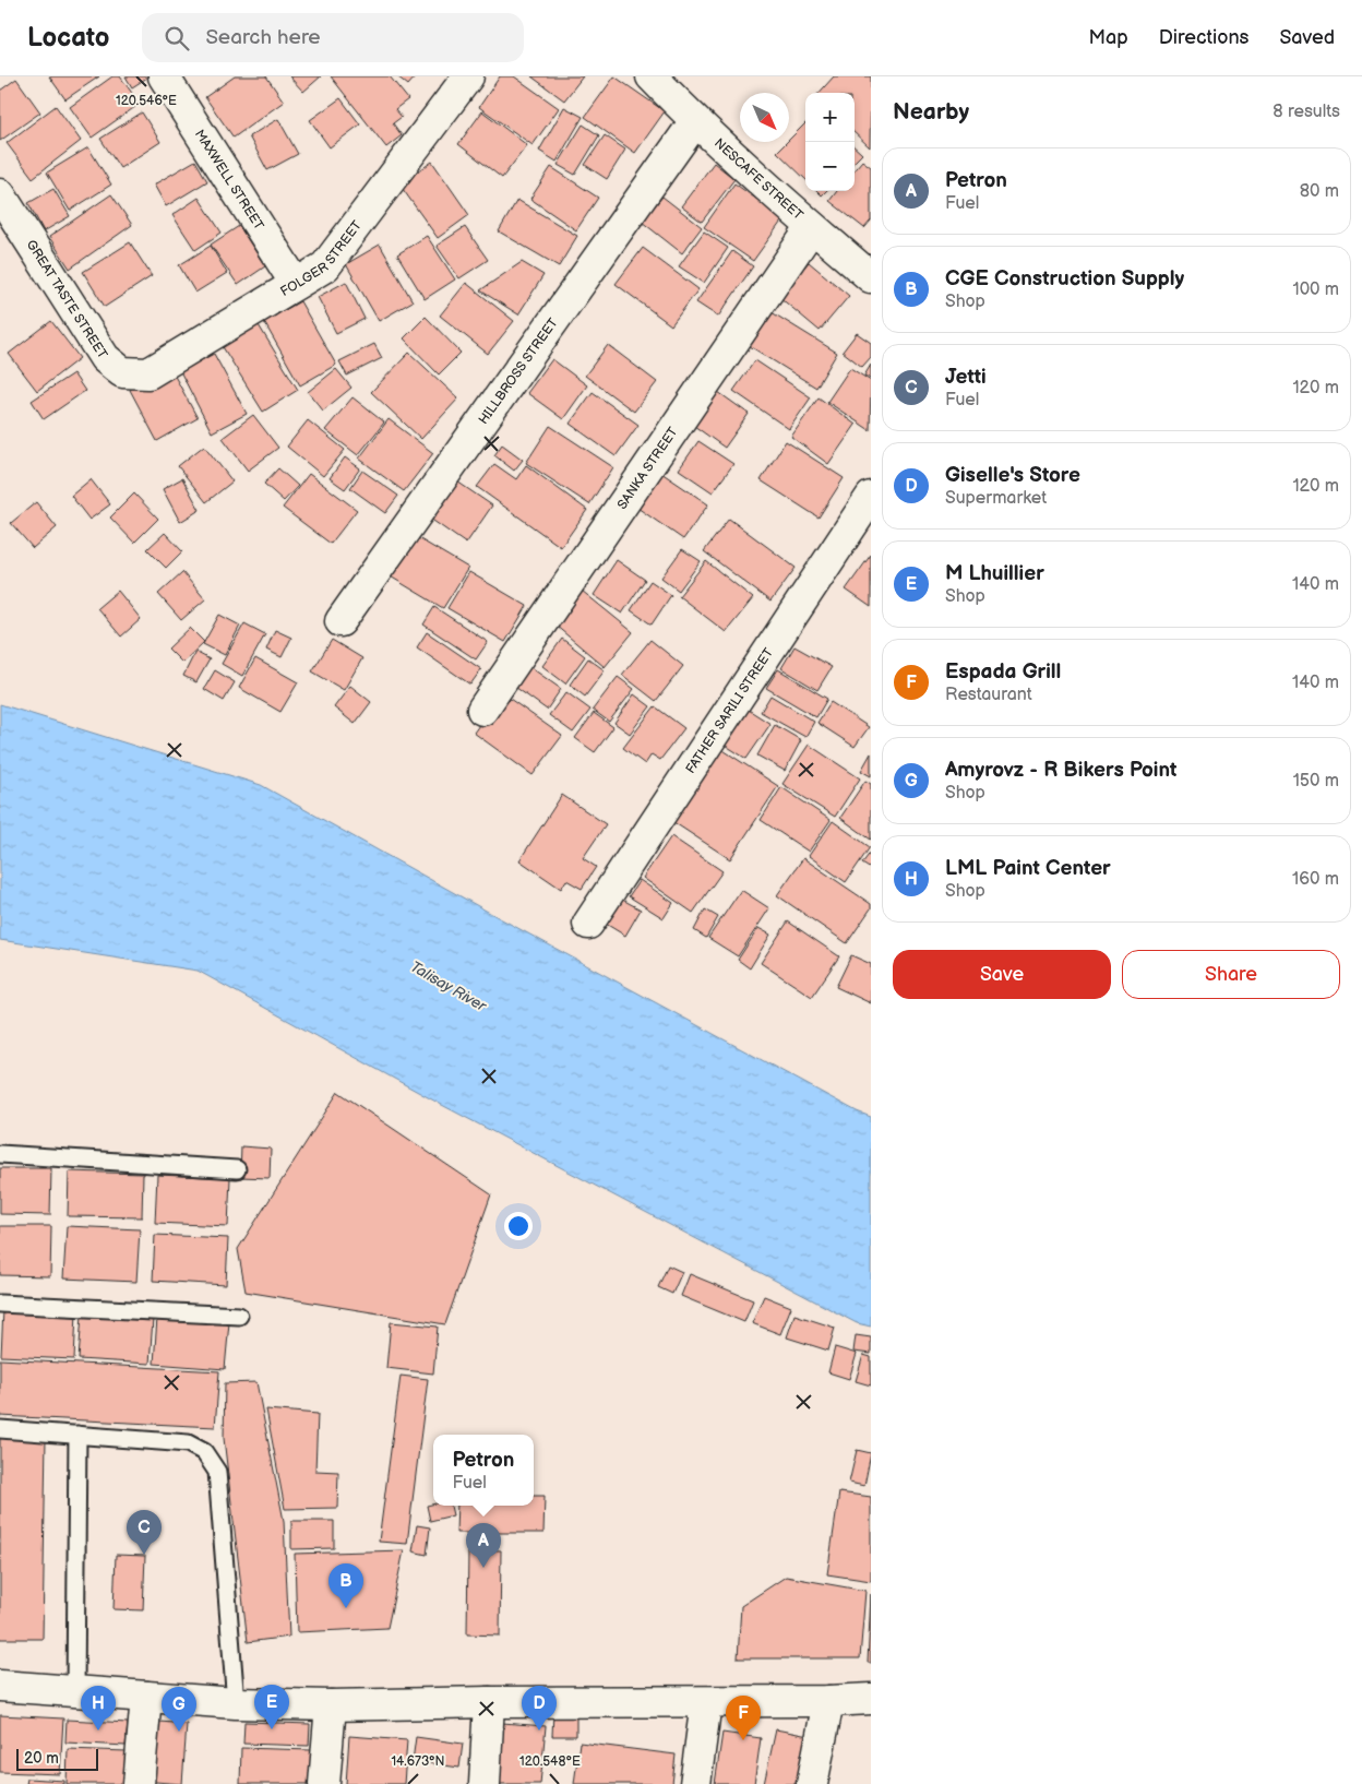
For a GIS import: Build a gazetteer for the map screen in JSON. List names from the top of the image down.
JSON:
{
  "streets": {
    "street": [
      "NESCAFE STREET",
      "MAXWELL STREET",
      "FOLGER STREET",
      "GREAT TASTE STREET",
      "HILLBROSS STREET",
      "SANKA STREET",
      "FATHER SARILI STREET"
    ]
  },
  "crossings": [
    ["NESCAFE STREET", "HILLBROSS STREET"],
    ["NESCAFE STREET", "SANKA STREET"],
    ["MAXWELL STREET", "FOLGER STREET"],
    ["FOLGER STREET", "GREAT TASTE STREET"]
  ],
  "water": ["Talisay River"],
  "scale_bar": "20 m",
  "north": "bottom right",
  "page": {
    "header": "Locato",
    "search": "Search here",
    "nav": ["Map", "Directions", "Saved"],
    "heading": ["Nearby", "8 results"],
    "map_buttons": ["+", "−"],
    "list": [
      {
        "mark": "A",
        "name": "Petron",
        "note": "Fuel",
        "value": "80 m"
      },
      {
        "mark": "B",
        "name": "CGE Construction Supply",
        "note": "Shop",
        "value": "100 m"
      },
      {
        "mark": "C",
        "name": "Jetti",
        "note": "Fuel",
        "value": "120 m"
      },
      {
        "mark": "D",
        "name": "Giselle's Store",
        "note": "Supermarket",
        "value": "120 m"
      },
      {
        "mark": "E",
        "name": "M Lhuillier",
        "note": "Shop",
        "value": "140 m"
      },
      {
        "mark": "F",
        "name": "Espada Grill",
        "note": "Restaurant",
        "value": "140 m"
      },
      {
        "mark": "G",
        "name": "Amyrovz - R Bikers Point",
        "note": "Shop",
        "value": "150 m"
      },
      {
        "mark": "H",
        "name": "LML Paint Center",
        "note": "Shop",
        "value": "160 m"
      }
    ],
    "buttons": ["Save", "Share"],
    "popup": ["Petron", "Fuel"],
    "pins": [
      "C",
      "A",
      "B",
      "E",
      "D",
      "H",
      "G",
      "F"
    ],
    "scale": "20 m"
  },
  "coordinates": ["120.546°E", "120.548°E", "14.673°N"]
}
